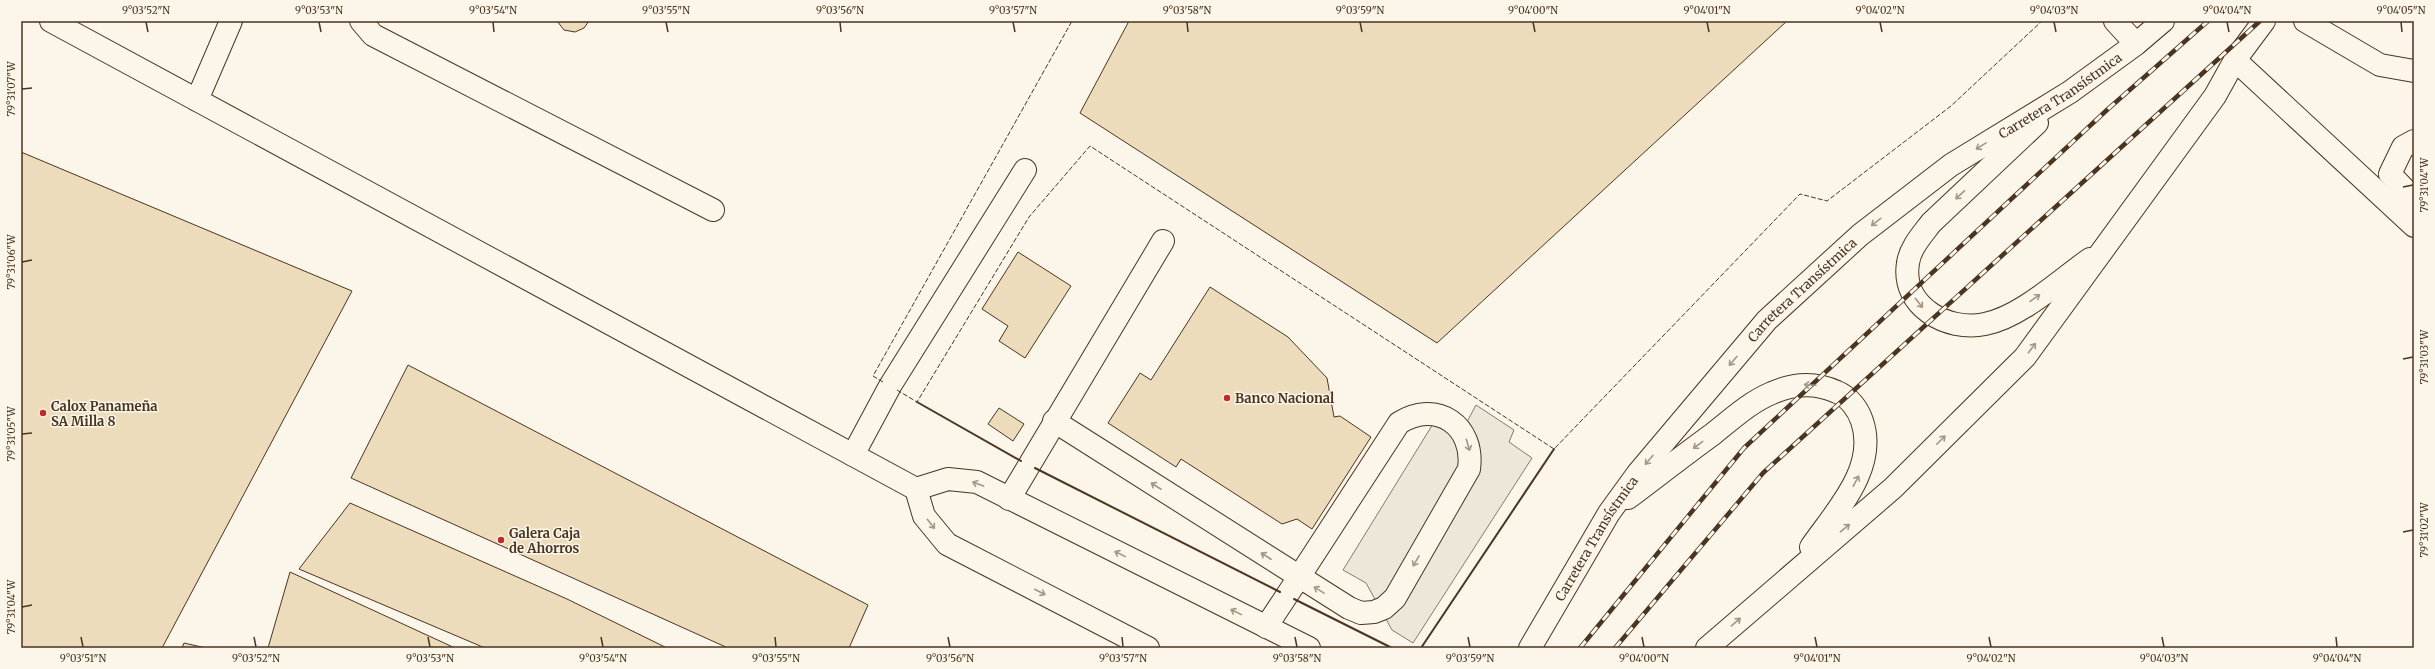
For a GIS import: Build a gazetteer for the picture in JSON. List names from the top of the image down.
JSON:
{
  "streets": {
    "main road": ["Carretera Transístmica"]
  },
  "places": ["Banco Nacional", "Calox Panameña SA Milla 8", "Galera Caja de Ahorros"],
  "coordinates": [
    "9°03'52\"N",
    "9°03'53\"N",
    "9°03'54\"N",
    "9°03'55\"N",
    "9°03'56\"N",
    "9°03'57\"N",
    "9°03'58\"N",
    "9°03'59\"N",
    "9°04'00\"N",
    "9°04'01\"N",
    "9°04'02\"N",
    "9°04'03\"N",
    "9°04'04\"N",
    "9°04'05\"N",
    "79°31'07\"W",
    "79°31'04\"W",
    "79°31'06\"W",
    "79°31'03\"W",
    "79°31'05\"W",
    "79°31'02\"W",
    "9°03'51\"N"
  ]
}
